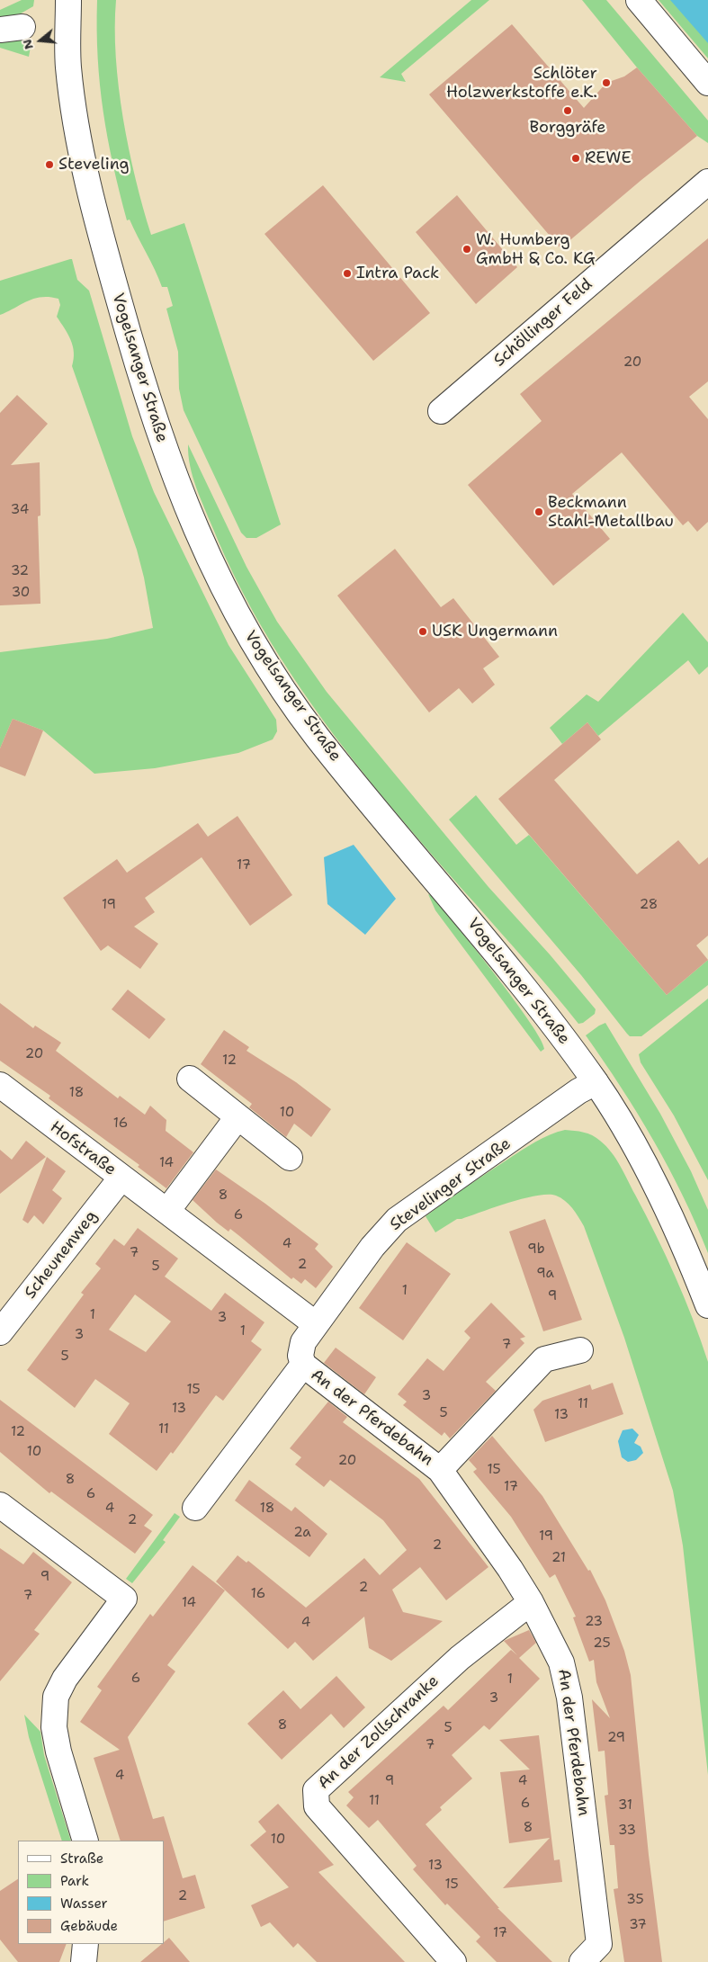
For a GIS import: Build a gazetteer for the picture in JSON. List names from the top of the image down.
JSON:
{
  "streets": {
    "street": [
      "Schöllinger Feld",
      "Vogelsanger Straße",
      "Hofstraße",
      "Stevelinger Straße",
      "Scheunenweg",
      "An der Pferdebahn",
      "An der Zollschranke"
    ]
  },
  "crossings": [
    ["Vogelsanger Straße", "Stevelinger Straße"],
    ["Hofstraße", "Stevelinger Straße"],
    ["Hofstraße", "Scheunenweg"],
    ["Stevelinger Straße", "An der Pferdebahn"],
    ["An der Pferdebahn", "An der Zollschranke"]
  ],
  "places": [
    "Schlöter Holzwerkstoffe e.K.",
    "Borggräfe",
    "REWE",
    "Steveling",
    "W. Humberg GmbH & Co. KG",
    "Intra Pack",
    "Beckmann Stahl-Metallbau",
    "USK Ungermann"
  ],
  "house_numbers": [
    "20",
    "34",
    "32",
    "30",
    "17",
    "19",
    "28",
    "20",
    "12",
    "18",
    "10",
    "16",
    "14",
    "8",
    "6",
    "4",
    "9b",
    "7",
    "2",
    "5",
    "9a",
    "1",
    "9",
    "1",
    "3",
    "1",
    "3",
    "7",
    "5",
    "15",
    "3",
    "11",
    "13",
    "5",
    "13",
    "11",
    "12",
    "10",
    "20",
    "15",
    "8",
    "17",
    "6",
    "4",
    "18",
    "2",
    "2a",
    "19",
    "2",
    "21",
    "9",
    "2",
    "16",
    "7",
    "14",
    "23",
    "4",
    "25",
    "6",
    "1",
    "3",
    "8",
    "5",
    "29",
    "7",
    "4",
    "9",
    "4",
    "11",
    "6",
    "31",
    "8",
    "33",
    "10",
    "13",
    "15",
    "2",
    "35",
    "37",
    "17"
  ],
  "legend": [
    "Straße",
    "Park",
    "Wasser",
    "Gebäude"
  ],
  "north": "left"
}
